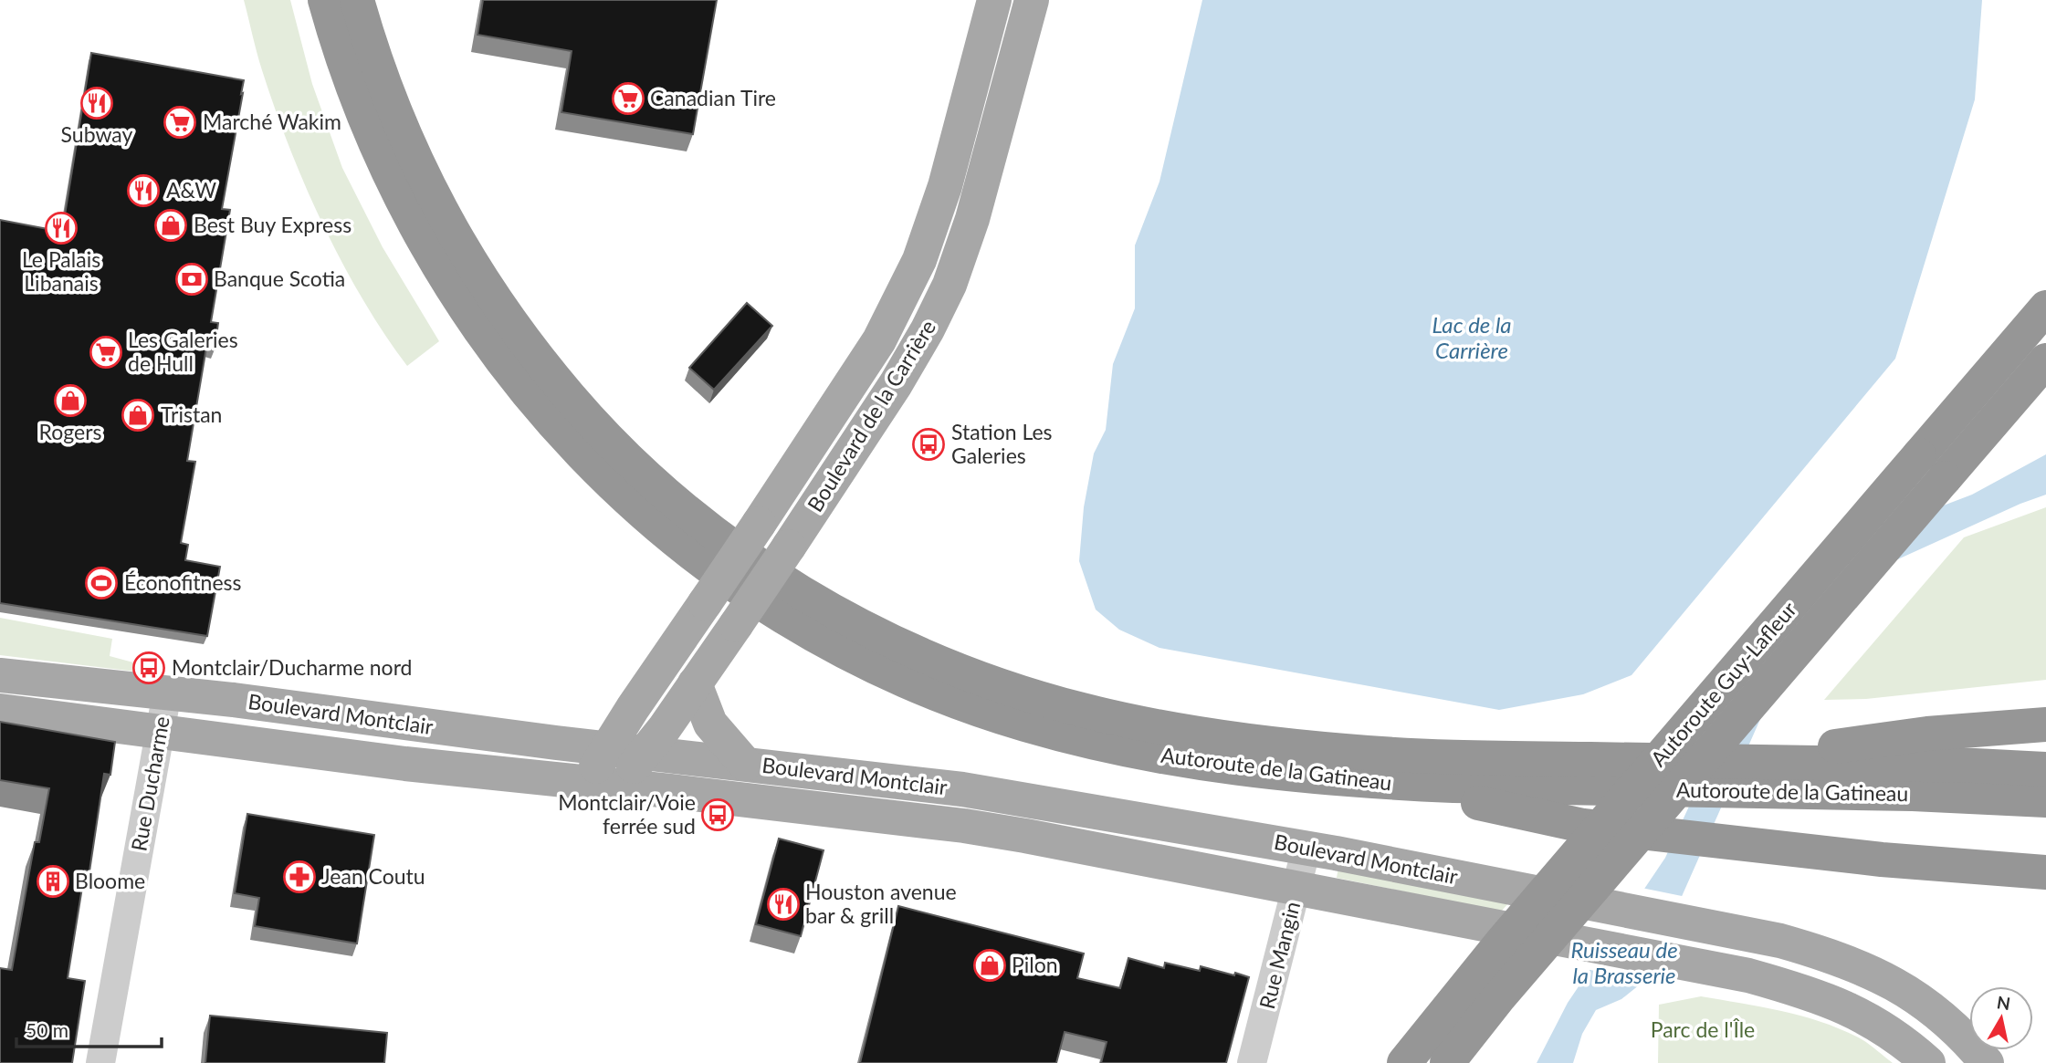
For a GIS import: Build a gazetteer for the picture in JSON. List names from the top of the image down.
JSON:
{
  "streets": {
    "highway": ["Autoroute Guy-Lafleur", "Autoroute de la Gatineau"],
    "main road": ["Boulevard de la Carrière", "Boulevard Montclair"],
    "street": ["Rue Ducharme", "Rue Mangin"]
  },
  "crossings": [
    ["Boulevard de la Carrière", "Boulevard Montclair"],
    ["Boulevard Montclair", "Rue Ducharme"],
    ["Boulevard Montclair", "Rue Mangin"]
  ],
  "water": ["Lac de la Carrière", "Ruisseau de la Brasserie"],
  "parks": ["Parc de l'Île"],
  "places": {
    "supermarket": ["Canadian Tire", "Marché Wakim", "Les Galeries de Hull"],
    "restaurant": [
      "Subway",
      "A&W",
      "Le Palais Libanais",
      "Houston avenue bar & grill"
    ],
    "shop": [
      "Best Buy Express",
      "Rogers",
      "Tristan",
      "Pilon"
    ],
    "bank": ["Banque Scotia"],
    "bus stop": ["Station Les Galeries", "Montclair/Ducharme nord", "Montclair/Voie ferrée sud"],
    "sports": ["Éconofitness"],
    "pharmacy": ["Jean Coutu"],
    "building": ["Bloome"]
  },
  "scale_bar": "50 m",
  "north": "top"
}
